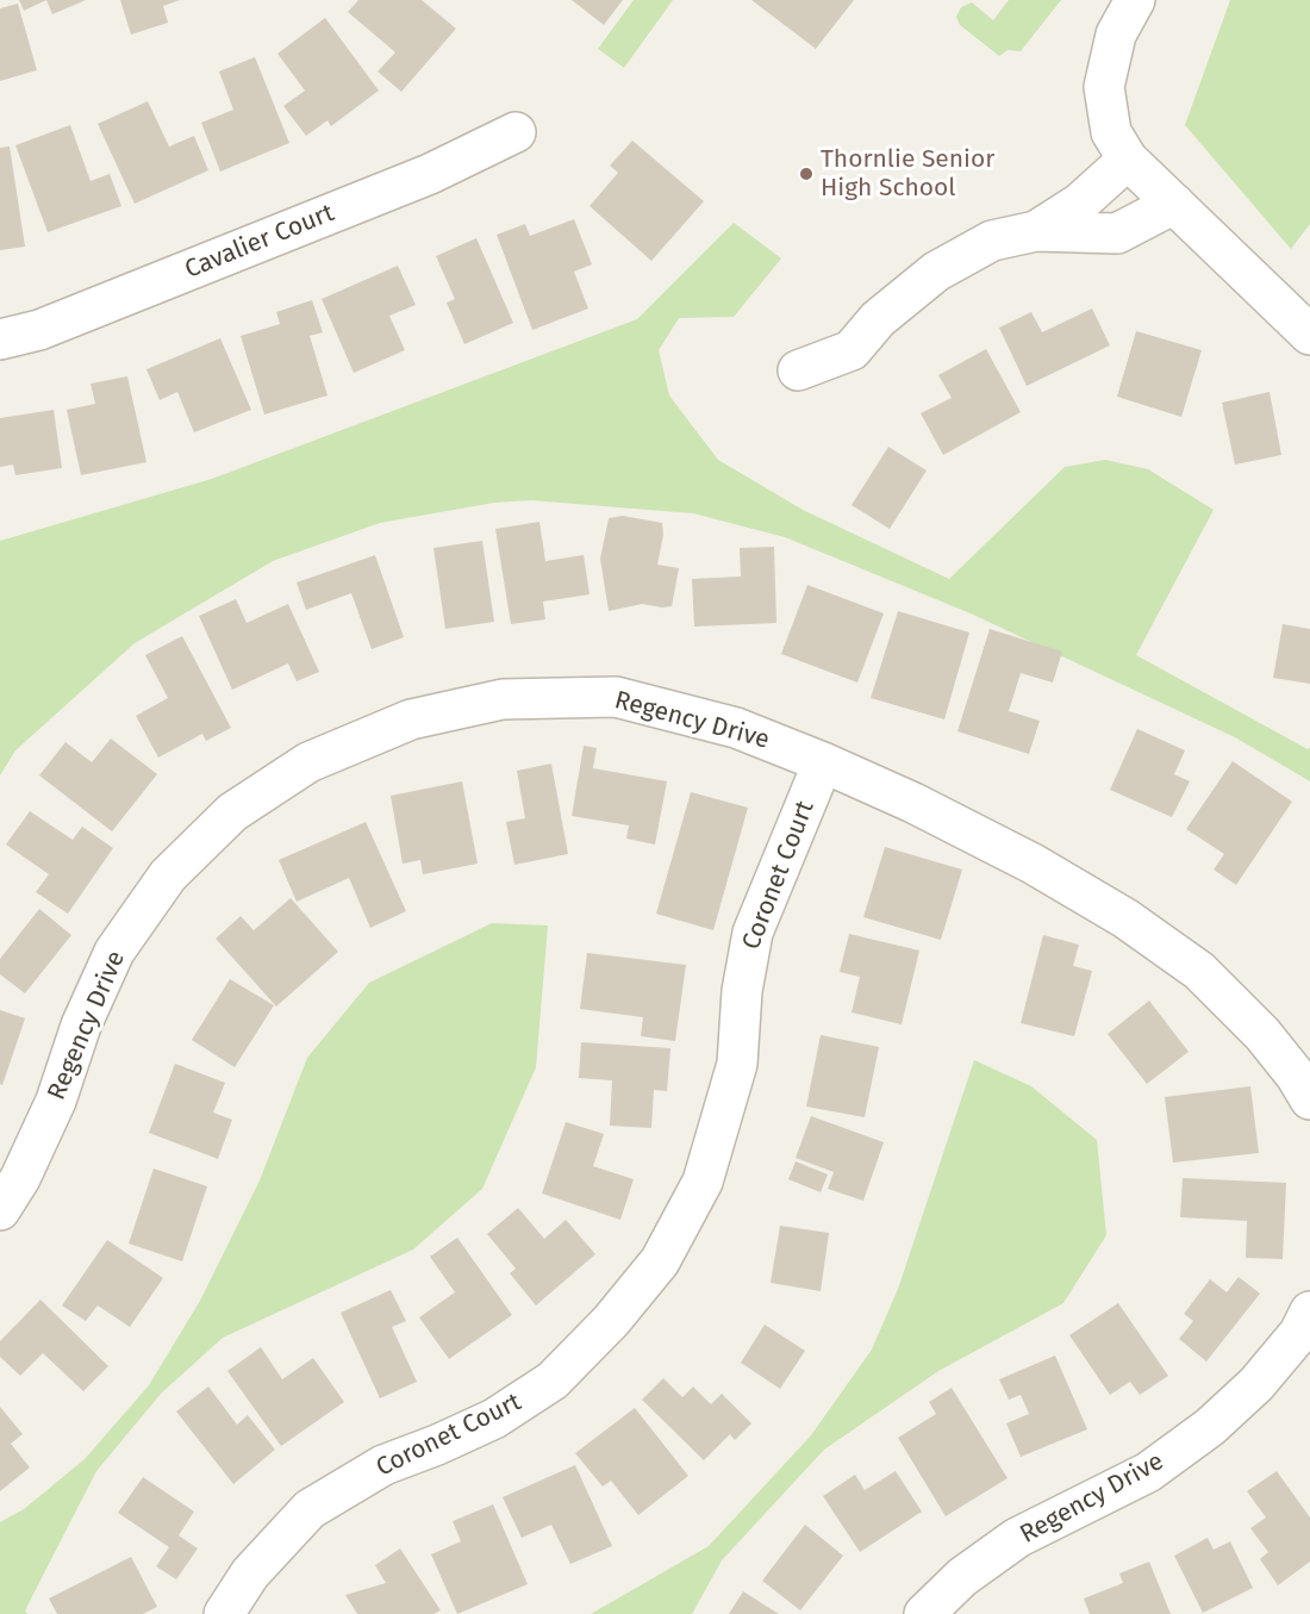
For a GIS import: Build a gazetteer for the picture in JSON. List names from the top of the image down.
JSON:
{
  "streets": {
    "street": ["Cavalier Court", "Regency Drive", "Coronet Court"]
  },
  "crossings": [
    ["Regency Drive", "Coronet Court"]
  ],
  "places": ["Thornlie Senior High School"]
}
